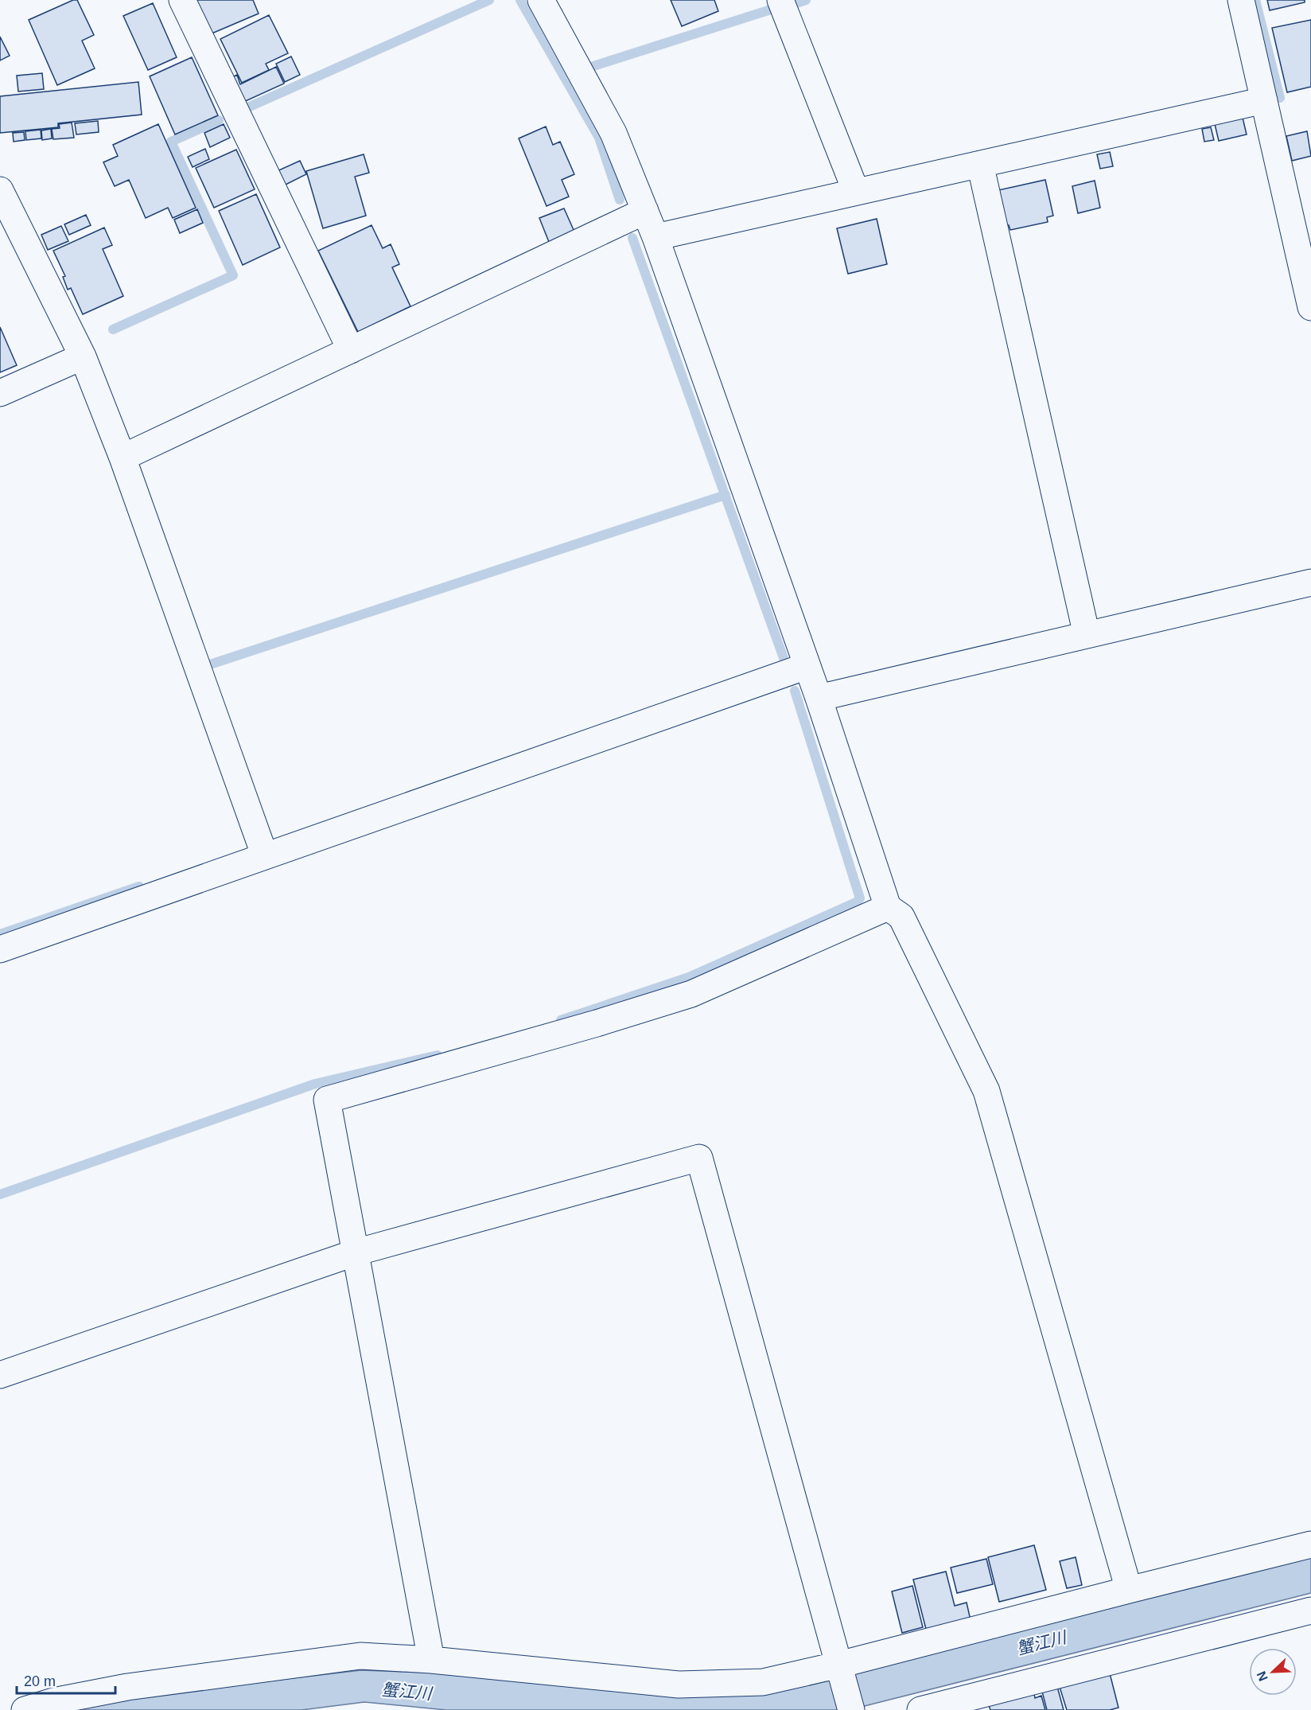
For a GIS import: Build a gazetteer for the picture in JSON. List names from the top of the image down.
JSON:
{
  "water": ["蟹江川"],
  "scale_bar": "20 m",
  "north": "bottom left"
}
